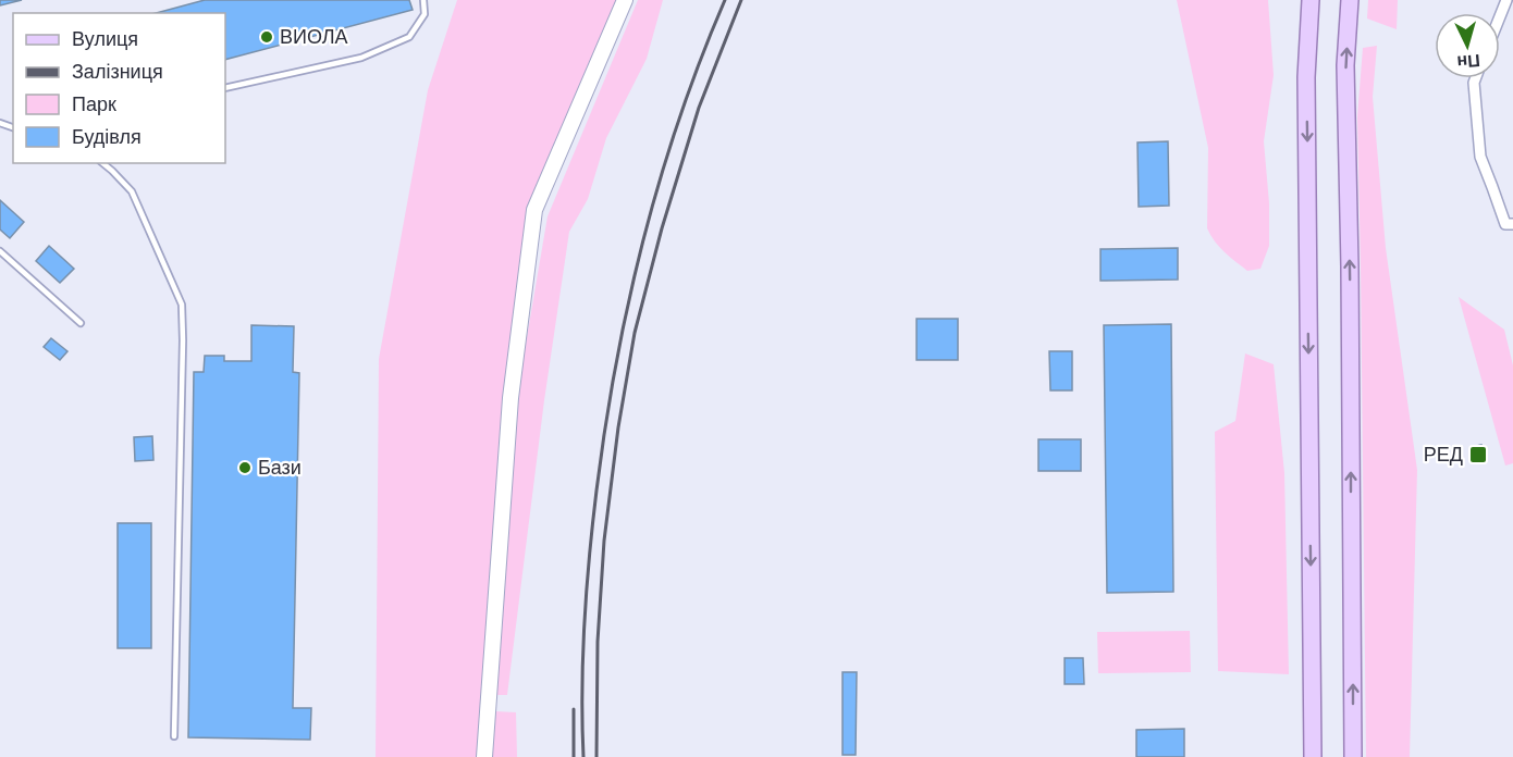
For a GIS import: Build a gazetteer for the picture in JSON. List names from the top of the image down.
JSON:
{
  "places": {
    "other": ["ВИОЛА", "Бази"],
    "transit": ["РЕД"]
  },
  "legend": [
    "Вулиця",
    "Залізниця",
    "Парк",
    "Будівля"
  ],
  "north": "bottom"
}
